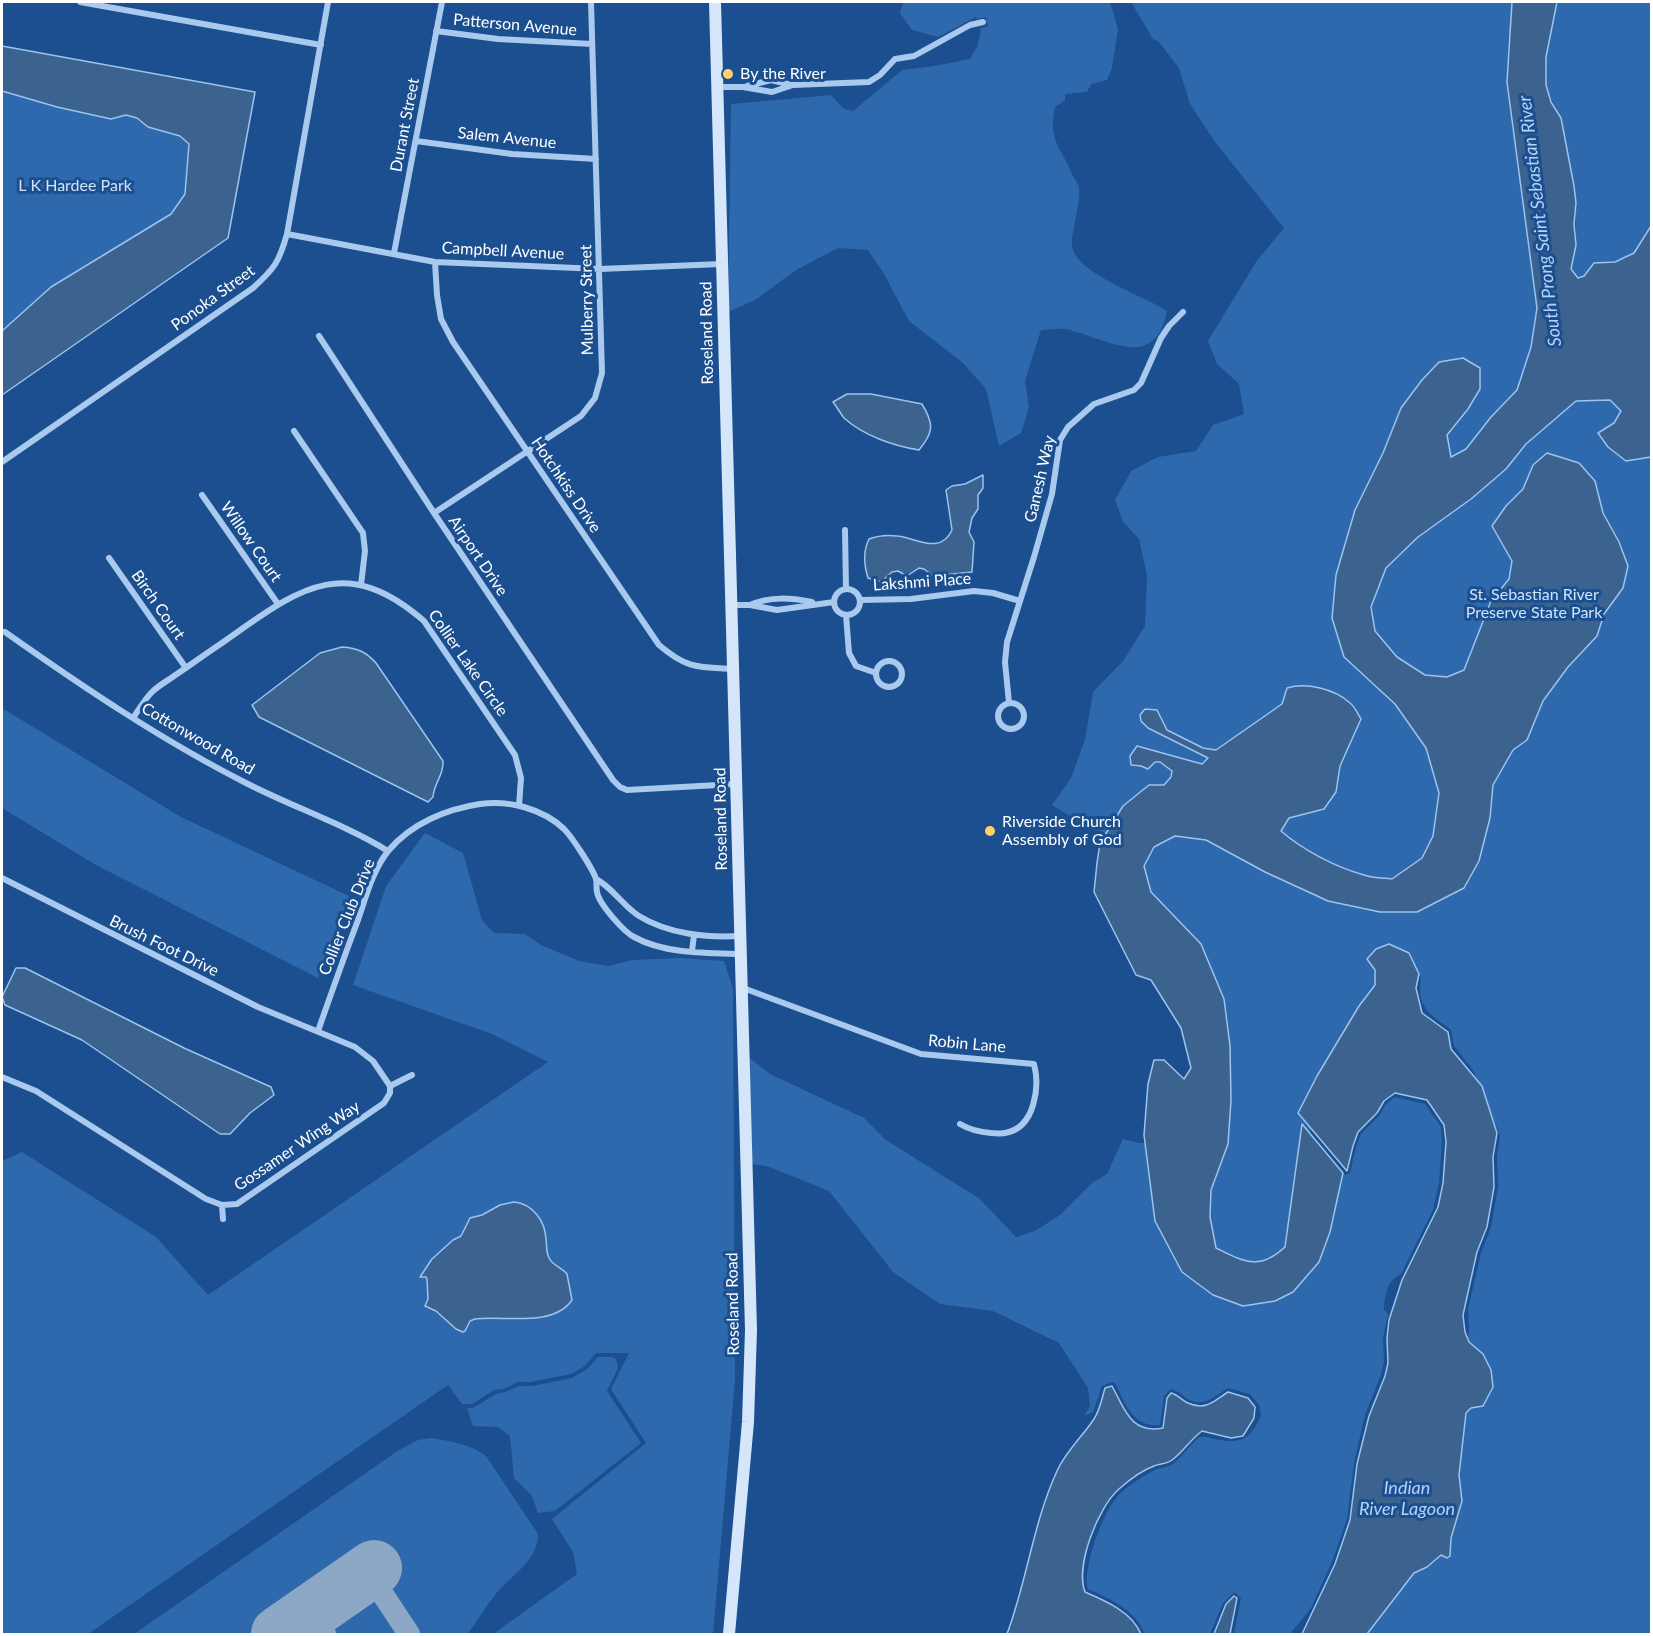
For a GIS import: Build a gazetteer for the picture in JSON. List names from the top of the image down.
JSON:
{
  "streets": {
    "main road": ["Roseland Road"],
    "street": [
      "Patterson Avenue",
      "Durant Street",
      "Salem Avenue",
      "Campbell Avenue",
      "Ponoka Street",
      "Mulberry Street",
      "Ganesh Way",
      "Hotchkiss Drive",
      "Willow Court",
      "Airport Drive",
      "Lakshmi Place",
      "Birch Court",
      "Collier Lake Circle",
      "Cottonwood Road",
      "Collier Club Drive",
      "Brush Foot Drive",
      "Robin Lane",
      "Gossamer Wing Way"
    ]
  },
  "crossings": [
    ["Patterson Avenue", "Durant Street"],
    ["Patterson Avenue", "Mulberry Street"],
    ["Durant Street", "Salem Avenue"],
    ["Durant Street", "Campbell Avenue"],
    ["Salem Avenue", "Mulberry Street"],
    ["Campbell Avenue", "Ponoka Street"],
    ["Campbell Avenue", "Mulberry Street"],
    ["Campbell Avenue", "Roseland Road"],
    ["Campbell Avenue", "Hotchkiss Drive"],
    ["Mulberry Street", "Hotchkiss Drive"],
    ["Mulberry Street", "Airport Drive"],
    ["Roseland Road", "Hotchkiss Drive"],
    ["Roseland Road", "Airport Drive"],
    ["Roseland Road", "Collier Club Drive"],
    ["Roseland Road", "Robin Lane"],
    ["Ganesh Way", "Lakshmi Place"],
    ["Willow Court", "Collier Lake Circle"],
    ["Birch Court", "Collier Lake Circle"],
    ["Collier Lake Circle", "Cottonwood Road"],
    ["Collier Lake Circle", "Collier Club Drive"],
    ["Cottonwood Road", "Collier Club Drive"],
    ["Collier Club Drive", "Brush Foot Drive"]
  ],
  "water": ["South Prong Saint Sebastian River", "Indian River Lagoon"],
  "parks": ["L K Hardee Park", "St. Sebastian River Preserve State Park"],
  "places": ["By the River", "Riverside Church Assembly of God"]
}
